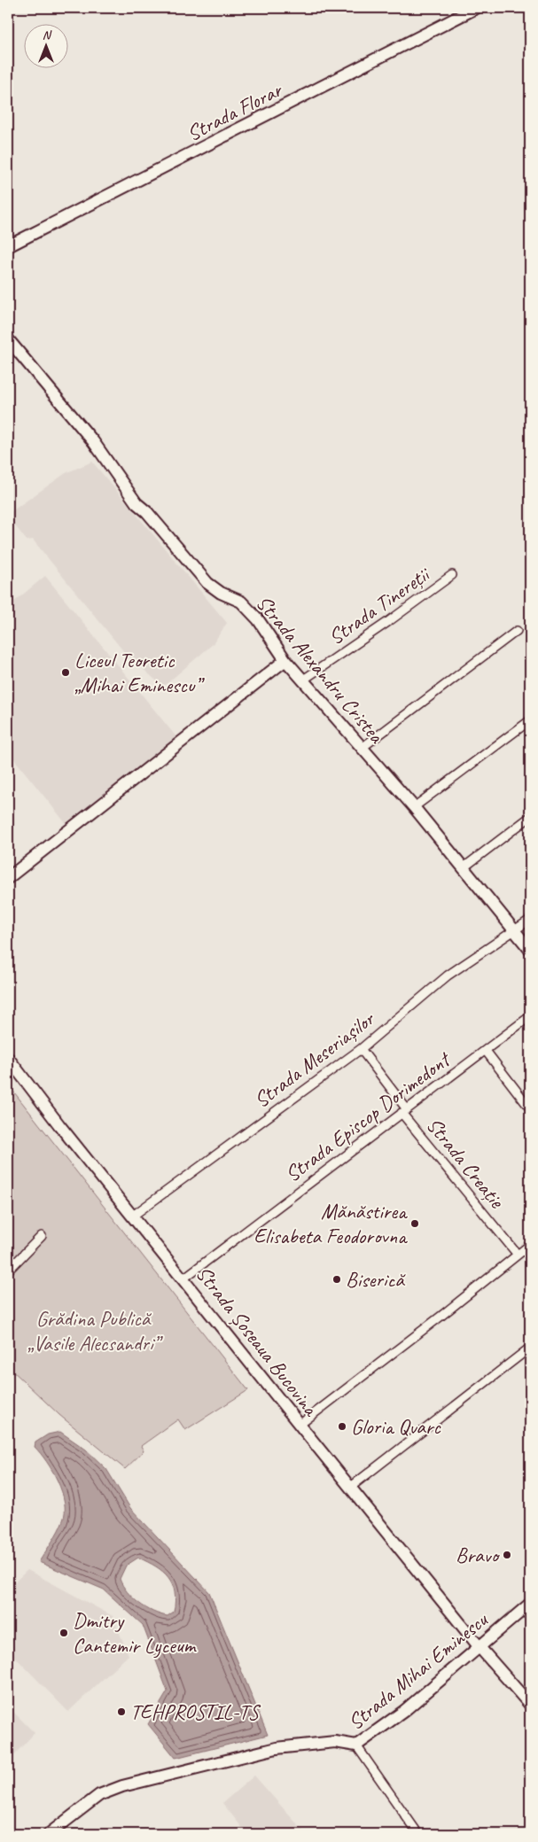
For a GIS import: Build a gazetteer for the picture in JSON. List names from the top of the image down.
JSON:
{
  "streets": {
    "street": [
      "Strada Florar",
      "Strada Tinereții",
      "Strada Alexandru Cristea",
      "Strada Meseriașilor",
      "Strada Episcop Dorimedont",
      "Strada Creație",
      "Strada Șoseaua Bucovina",
      "Strada Mihai Eminescu"
    ]
  },
  "crossings": [
    ["Strada Tinereții", "Strada Alexandru Cristea"],
    ["Strada Alexandru Cristea", "Strada Meseriașilor"],
    ["Strada Meseriașilor", "Strada Creație"],
    ["Strada Meseriașilor", "Strada Șoseaua Bucovina"],
    ["Strada Episcop Dorimedont", "Strada Creație"],
    ["Strada Episcop Dorimedont", "Strada Șoseaua Bucovina"],
    ["Strada Șoseaua Bucovina", "Strada Mihai Eminescu"]
  ],
  "parks": ["Grădina Publică „Vasile Alecsandri”"],
  "places": [
    "Liceul Teoretic „Mihai Eminescu”",
    "Mănăstirea Elisabeta Feodorovna",
    "Biserică",
    "Gloria Qvarc",
    "Bravo",
    "Dmitry Cantemir Lyceum",
    "TEHPROSTIL-TS"
  ],
  "north": "top"
}
